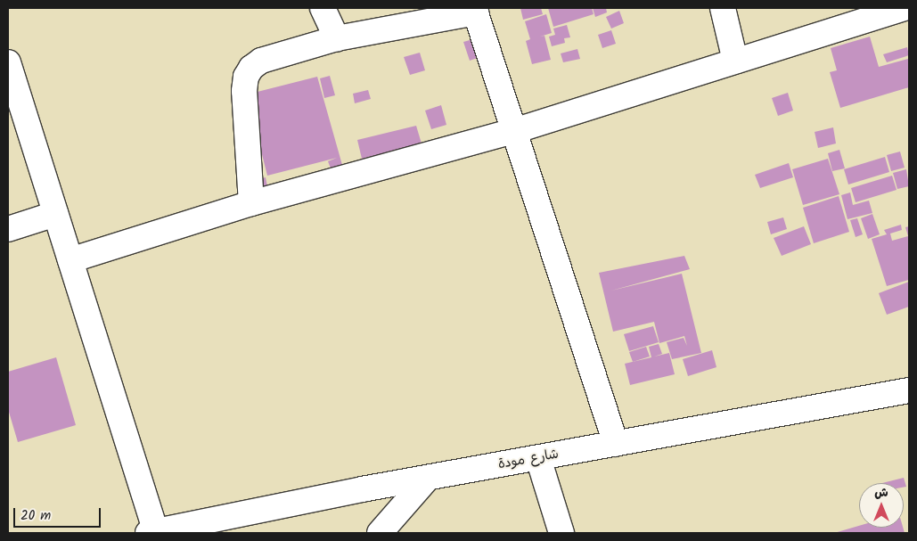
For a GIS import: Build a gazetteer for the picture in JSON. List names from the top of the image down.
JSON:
{
  "streets": {
    "street": ["شارع مودة"]
  },
  "scale_bar": "20 m",
  "north": "top"
}
